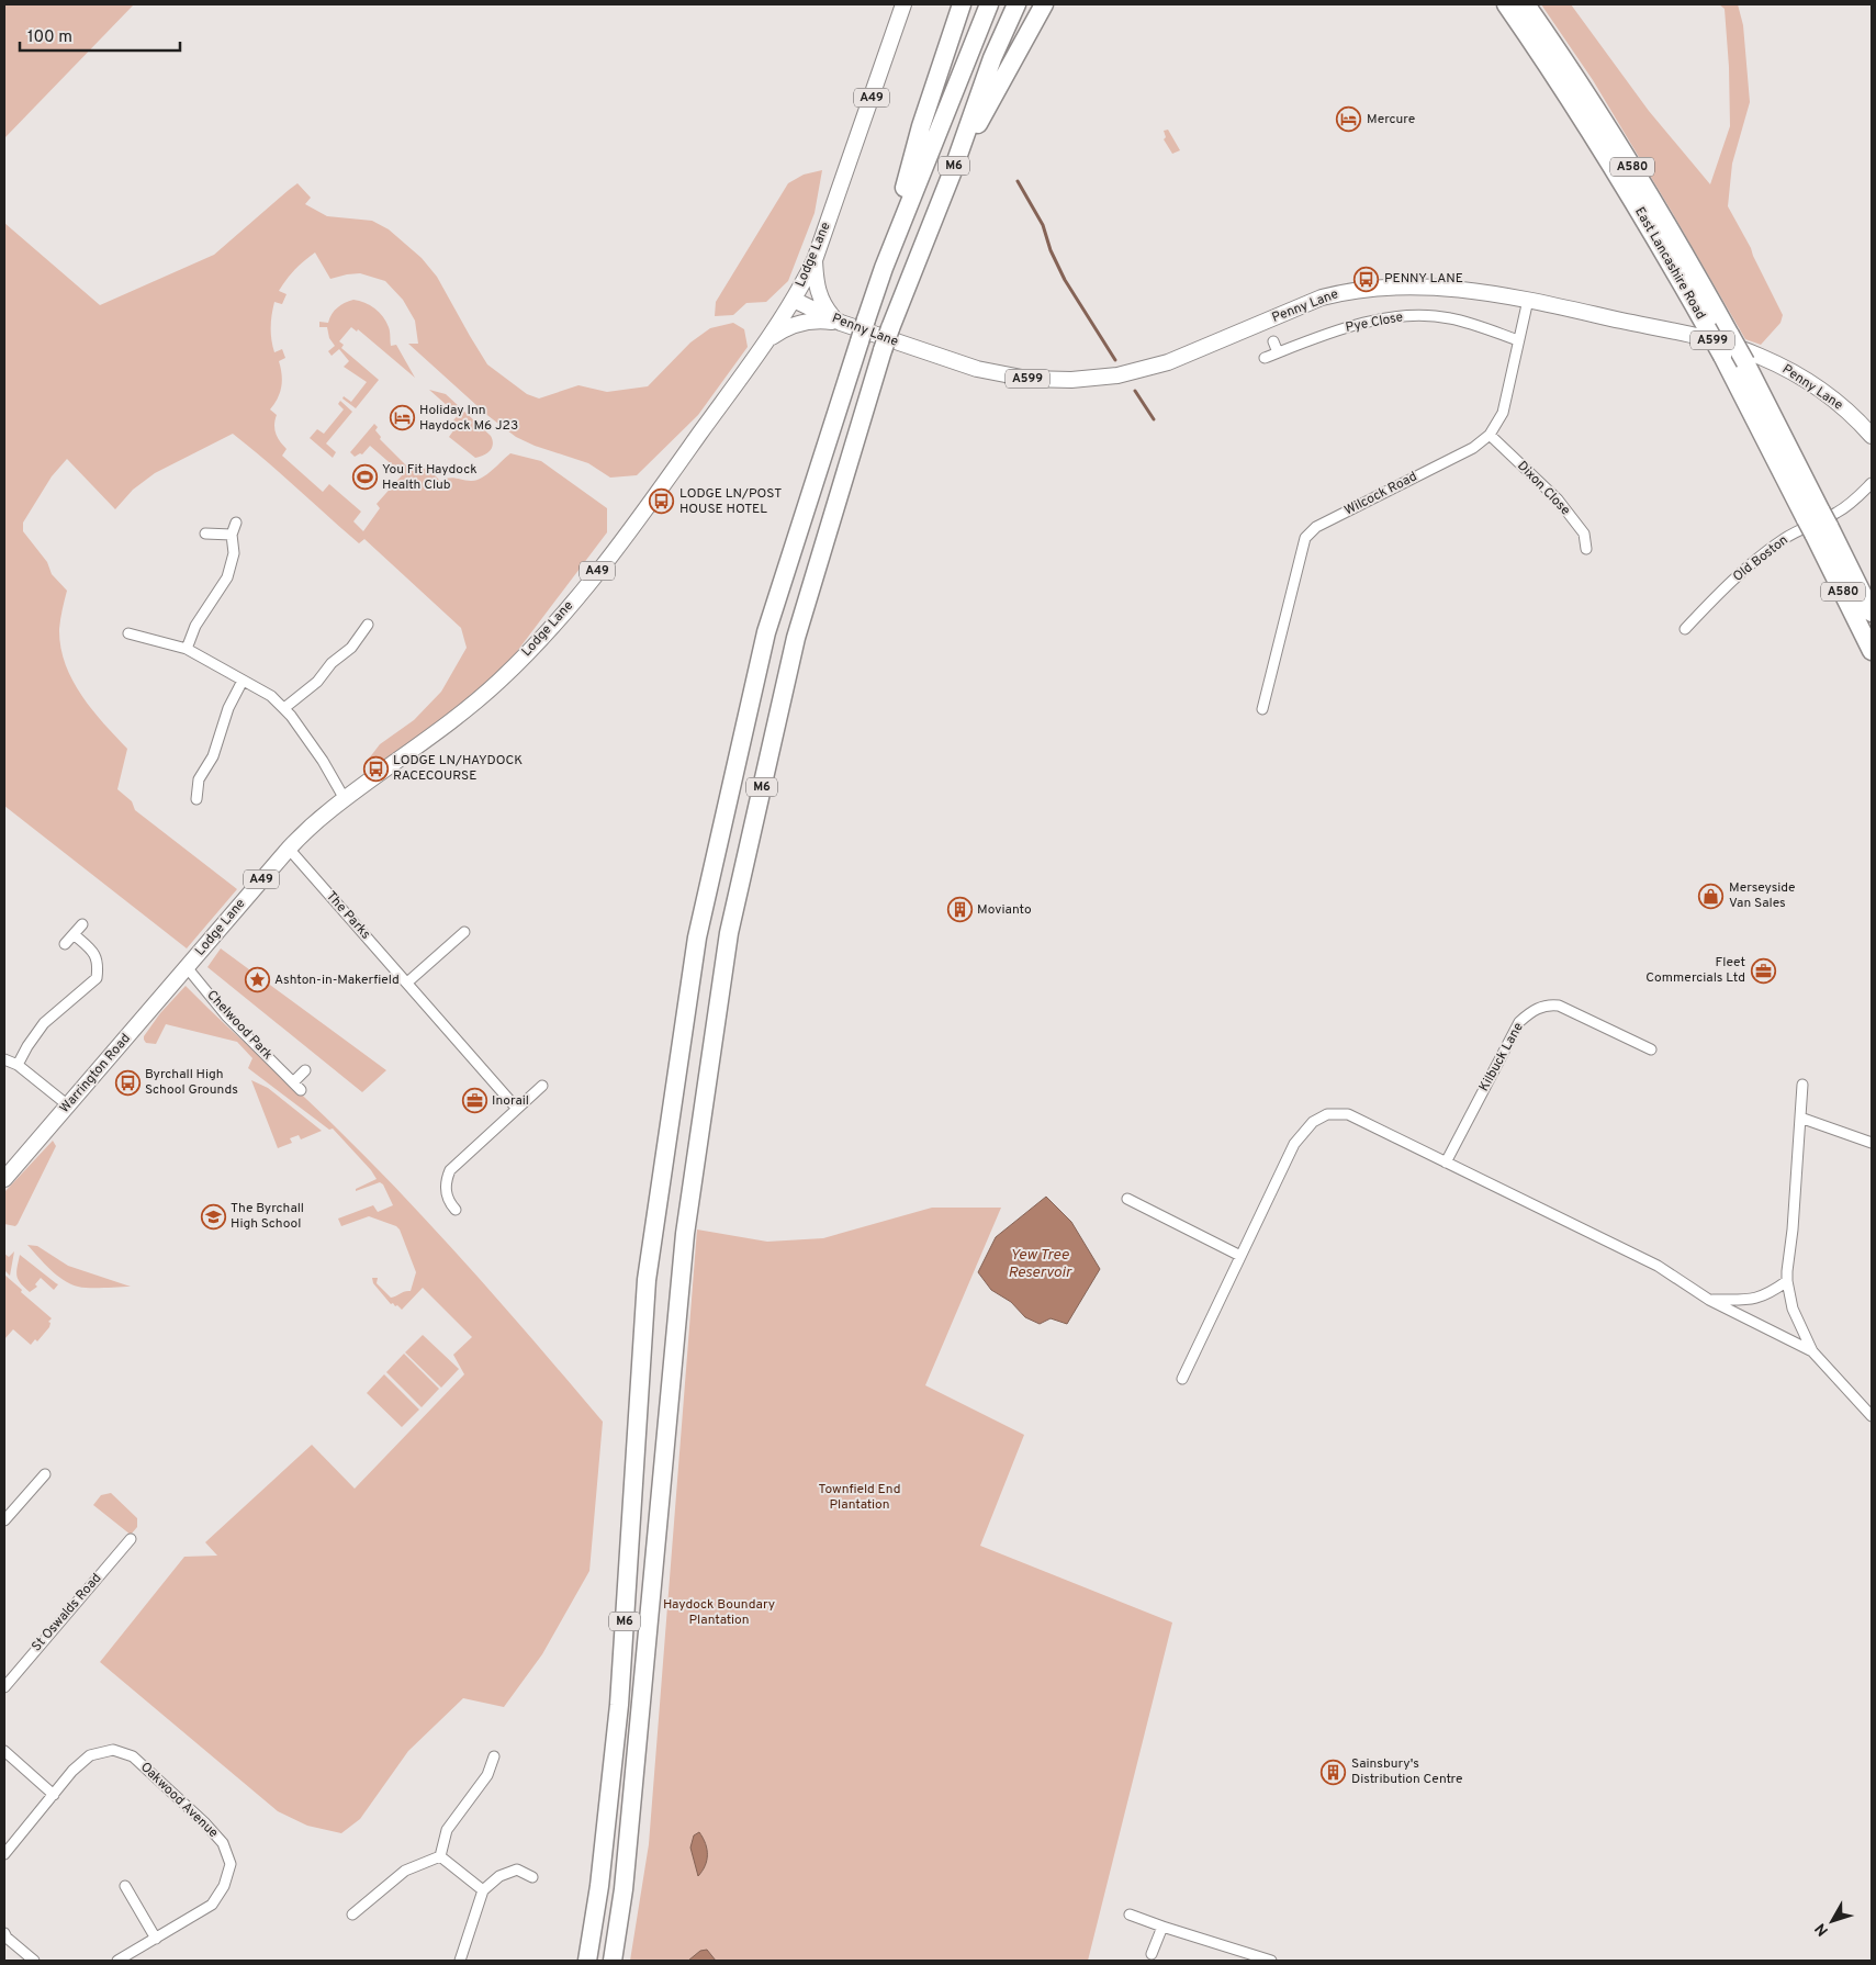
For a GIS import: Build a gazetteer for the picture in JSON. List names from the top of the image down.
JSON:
{
  "streets": {
    "highway": ["M6", "A580", "East Lancashire Road"],
    "main road": [
      "A49",
      "Lodge Lane",
      "Penny Lane",
      "A599",
      "Warrington Road"
    ],
    "street": [
      "Pye Close",
      "Dixon Close",
      "Wilcock Road",
      "Old Boston",
      "The Parks",
      "Chelwood Park",
      "Kilbuck Lane",
      "St Oswalds Road",
      "Oakwood Avenue"
    ]
  },
  "crossings": [
    ["Lodge Lane", "Penny Lane"],
    ["Lodge Lane", "A599"],
    ["Lodge Lane", "The Parks"],
    ["Lodge Lane", "Chelwood Park"],
    ["Lodge Lane", "Warrington Road"],
    ["Penny Lane", "A599"],
    ["Penny Lane", "Wilcock Road"],
    ["Pye Close", "Wilcock Road"],
    ["Dixon Close", "Wilcock Road"],
    ["Chelwood Park", "Warrington Road"]
  ],
  "water": ["Yew Tree Reservoir"],
  "parks": ["Townfield End Plantation", "Haydock Boundary Plantation"],
  "places": {
    "hotel": ["Mercure", "Holiday Inn Haydock M6 J23"],
    "bus stop": [
      "PENNY LANE",
      "LODGE LN/POST HOUSE HOTEL",
      "LODGE LN/HAYDOCK RACECOURSE",
      "Byrchall High School Grounds"
    ],
    "sports": ["You Fit Haydock Health Club"],
    "shop": ["Merseyside Van Sales"],
    "building": ["Movianto", "Sainsbury's Distribution Centre"],
    "office": ["Fleet Commercials Ltd", "Inorail"],
    "place": ["Ashton-in-Makerfield"],
    "school or university": ["The Byrchall High School"]
  },
  "scale_bar": "100 m",
  "north": "bottom left"
}
